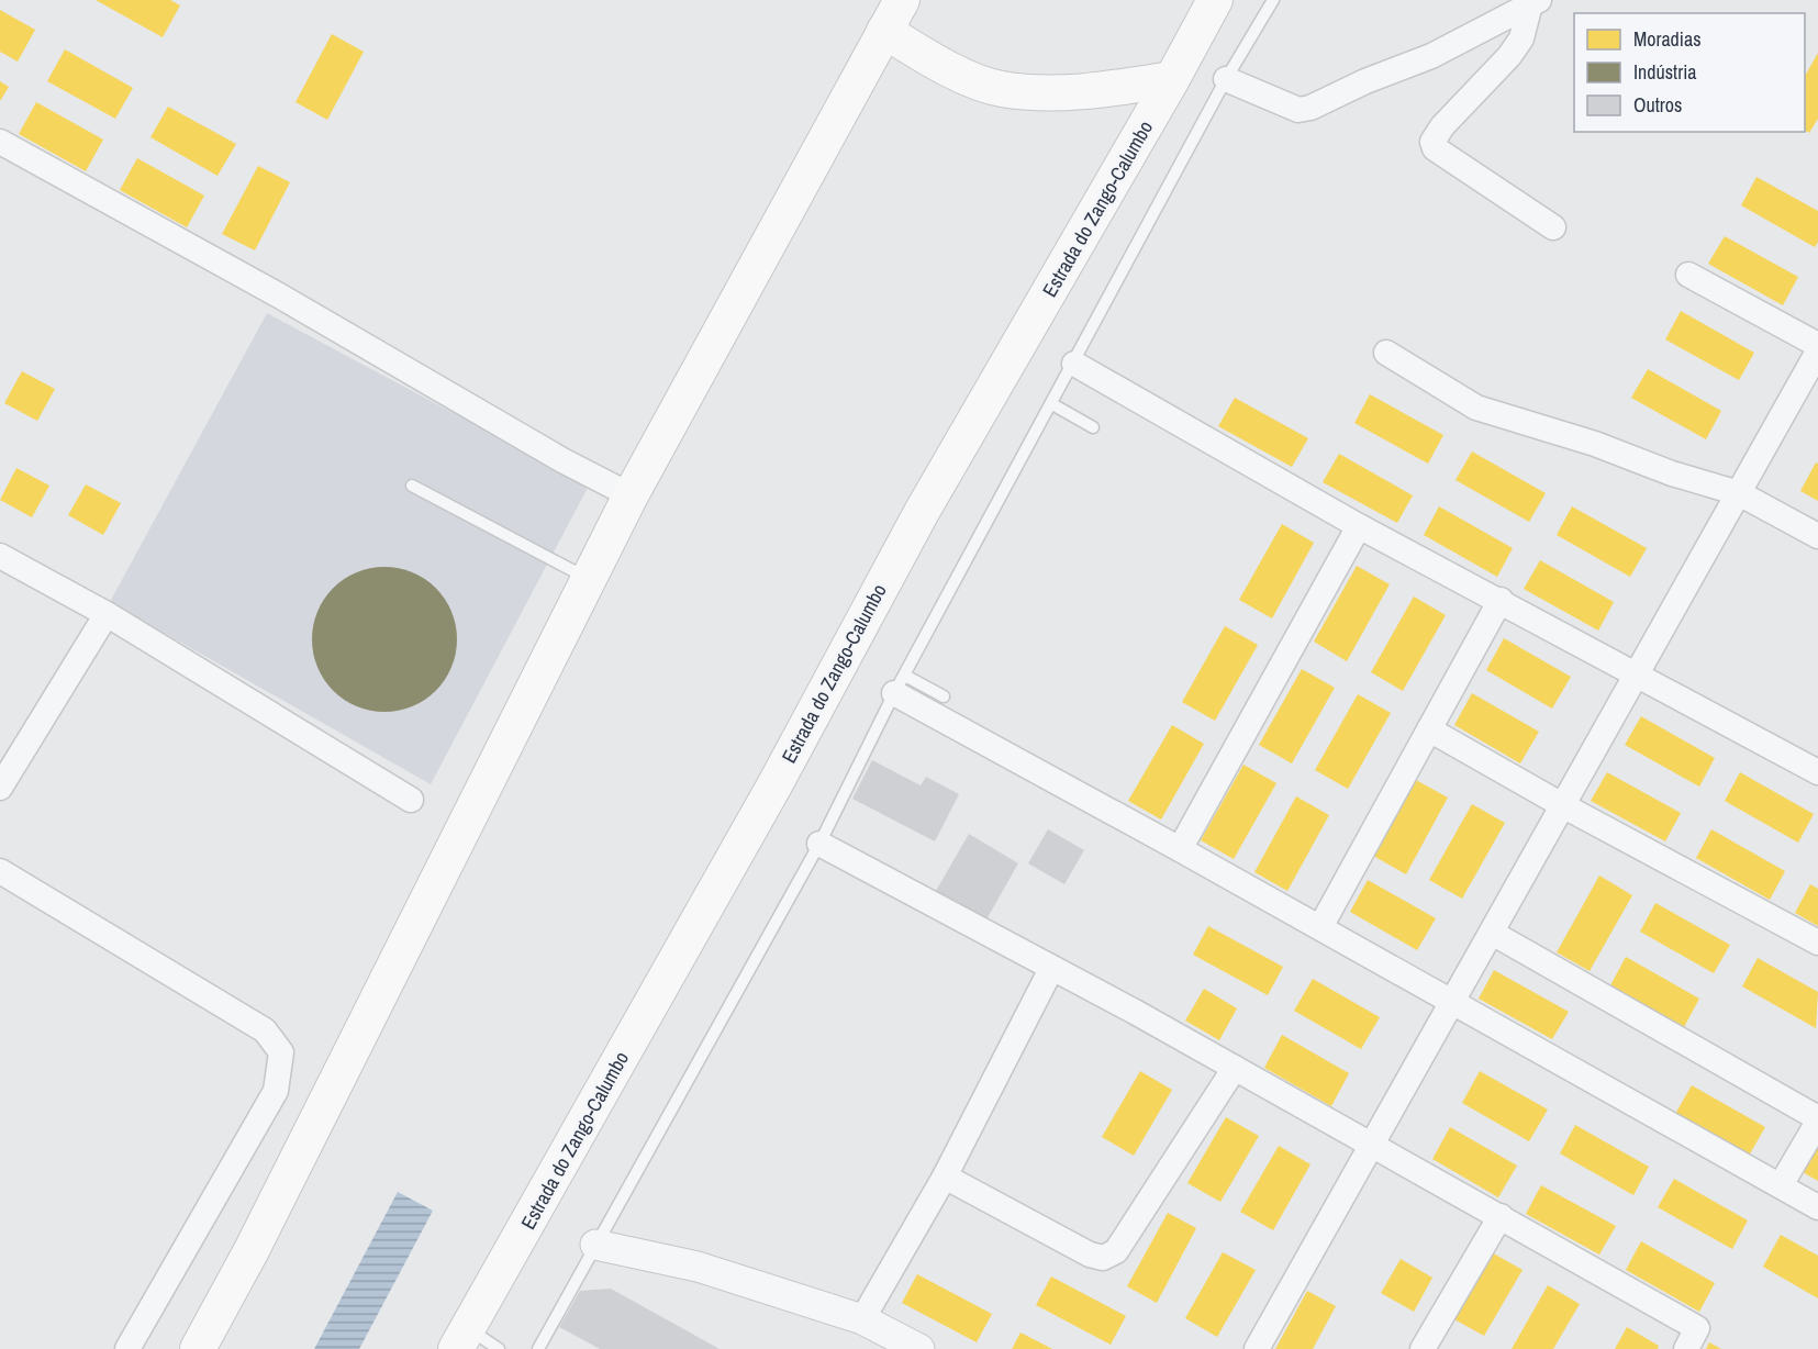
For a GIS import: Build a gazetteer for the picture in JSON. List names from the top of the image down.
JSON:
{
  "streets": {
    "main road": ["Estrada do Zango-Calumbo"]
  },
  "legend": ["Moradias", "Indústria", "Outros"]
}
